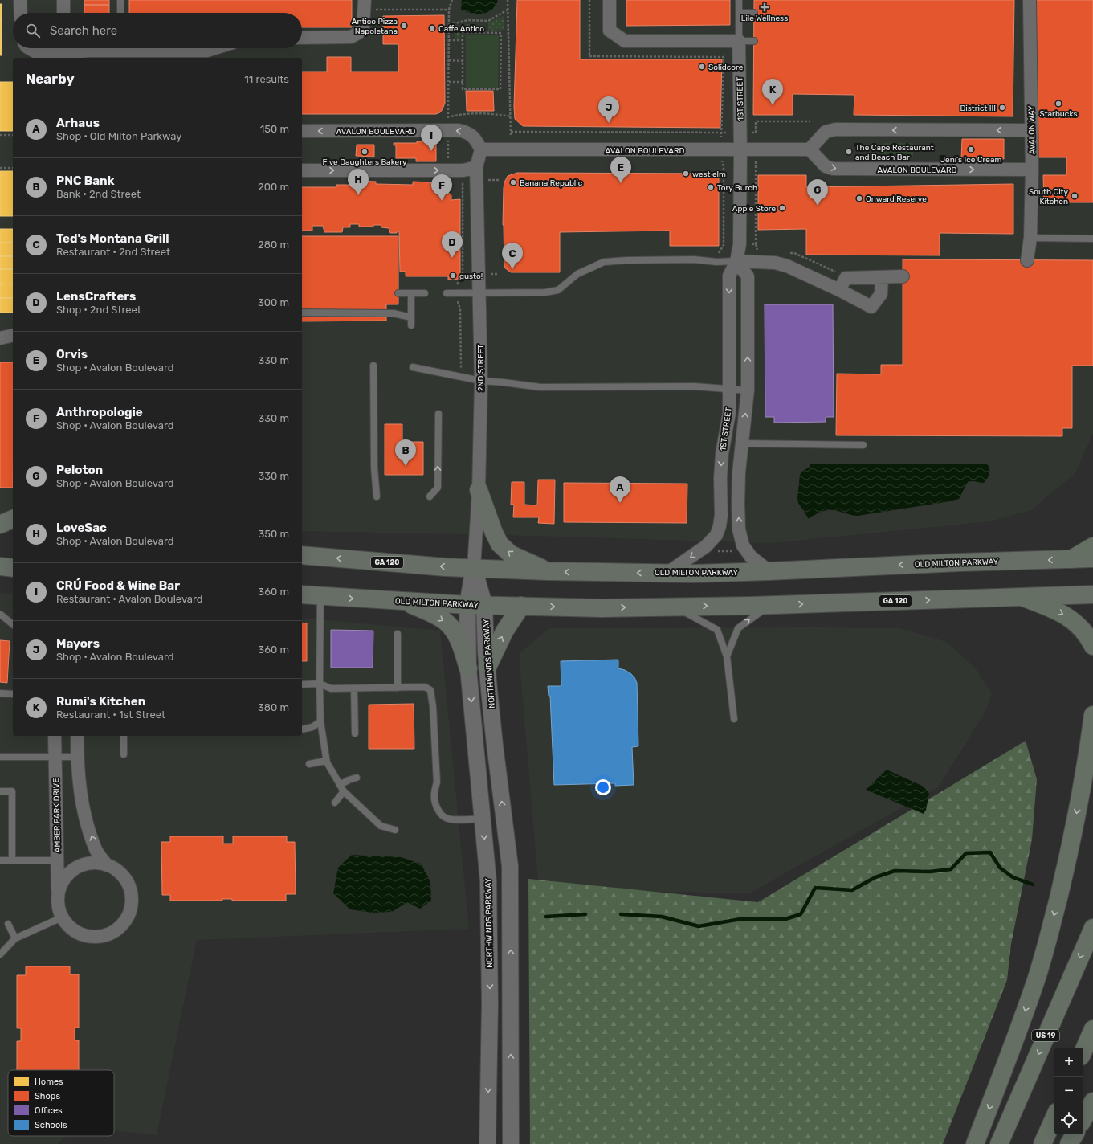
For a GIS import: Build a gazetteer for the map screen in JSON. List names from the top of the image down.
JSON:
{
  "streets": {
    "highway": ["GA 120", "OLD MILTON PARKWAY", "US 19"],
    "street": [
      "1ST STREET",
      "AVALON WAY",
      "AVALON BOULEVARD",
      "2ND STREET",
      "NORTHWINDS PARKWAY",
      "AMBER PARK DRIVE"
    ]
  },
  "crossings": [
    ["1ST STREET", "AVALON BOULEVARD"],
    ["1ST STREET", "OLD MILTON PARKWAY"],
    ["AVALON WAY", "AVALON BOULEVARD"],
    ["2ND STREET", "OLD MILTON PARKWAY"],
    ["2ND STREET", "NORTHWINDS PARKWAY"],
    ["OLD MILTON PARKWAY", "NORTHWINDS PARKWAY"]
  ],
  "places": {
    "health": ["Lile Wellness"],
    "other": [
      "Antico Pizza Napoletana",
      "Caffe Antico",
      "Solidcore",
      "Starbucks",
      "District III",
      "Jeni's Ice Cream",
      "Five Daughters Bakery",
      "The Cape Restaurant and Beach Bar",
      "west elm",
      "Banana Republic",
      "Tory Burch",
      "South City Kitchen",
      "Onward Reserve",
      "Apple Store",
      "gusto!"
    ]
  },
  "legend": [
    "Homes",
    "Shops",
    "Offices",
    "Schools"
  ],
  "page": {
    "search": "Search here",
    "heading": ["Nearby", "11 results"],
    "pins": [
      "K",
      "J",
      "I",
      "E",
      "H",
      "F",
      "G",
      "D",
      "C",
      "B",
      "A"
    ],
    "list": [
      {
        "mark": "A",
        "name": "Arhaus",
        "note": "Shop · Old Milton Parkway",
        "value": "150 m"
      },
      {
        "mark": "B",
        "name": "PNC Bank",
        "note": "Bank · 2nd Street",
        "value": "200 m"
      },
      {
        "mark": "C",
        "name": "Ted's Montana Grill",
        "note": "Restaurant · 2nd Street",
        "value": "280 m"
      },
      {
        "mark": "D",
        "name": "LensCrafters",
        "note": "Shop · 2nd Street",
        "value": "300 m"
      },
      {
        "mark": "E",
        "name": "Orvis",
        "note": "Shop · Avalon Boulevard",
        "value": "330 m"
      },
      {
        "mark": "F",
        "name": "Anthropologie",
        "note": "Shop · Avalon Boulevard",
        "value": "330 m"
      },
      {
        "mark": "G",
        "name": "Peloton",
        "note": "Shop · Avalon Boulevard",
        "value": "330 m"
      },
      {
        "mark": "H",
        "name": "LoveSac",
        "note": "Shop · Avalon Boulevard",
        "value": "350 m"
      },
      {
        "mark": "I",
        "name": "CRÚ Food & Wine Bar",
        "note": "Restaurant · Avalon Boulevard",
        "value": "360 m"
      },
      {
        "mark": "J",
        "name": "Mayors",
        "note": "Shop · Avalon Boulevard",
        "value": "360 m"
      },
      {
        "mark": "K",
        "name": "Rumi's Kitchen",
        "note": "Restaurant · 1st Street",
        "value": "380 m"
      }
    ],
    "map_buttons": ["+", "−"]
  }
}
